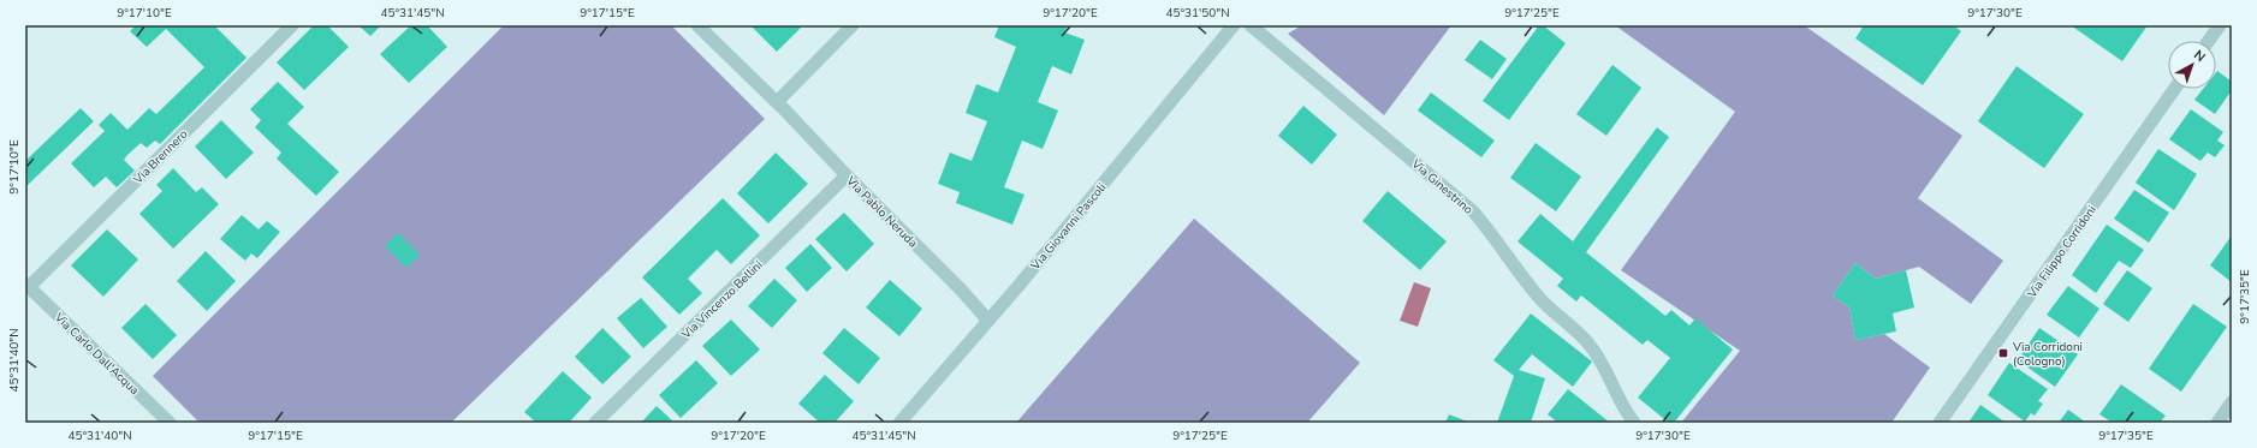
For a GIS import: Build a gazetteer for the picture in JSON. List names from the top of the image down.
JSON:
{
  "streets": {
    "street": [
      "Via Brennero",
      "Via Ginestrino",
      "Via Pablo Neruda",
      "Via Giovanni Pascoli",
      "Via Filippo Corridoni",
      "Via Vincenzo Bellini",
      "Via Carlo Dall'Acqua"
    ]
  },
  "crossings": [
    ["Via Brennero", "Via Carlo Dall'Acqua"],
    ["Via Pablo Neruda", "Via Giovanni Pascoli"],
    ["Via Pablo Neruda", "Via Vincenzo Bellini"]
  ],
  "places": {
    "transit": ["Via Corridoni (Cologno)"]
  },
  "north": "top right",
  "coordinates": [
    "9°17'10\"E",
    "45°31'45\"N",
    "9°17'15\"E",
    "9°17'20\"E",
    "45°31'50\"N",
    "9°17'25\"E",
    "9°17'30\"E",
    "9°17'35\"E",
    "45°31'40\"N"
  ]
}
